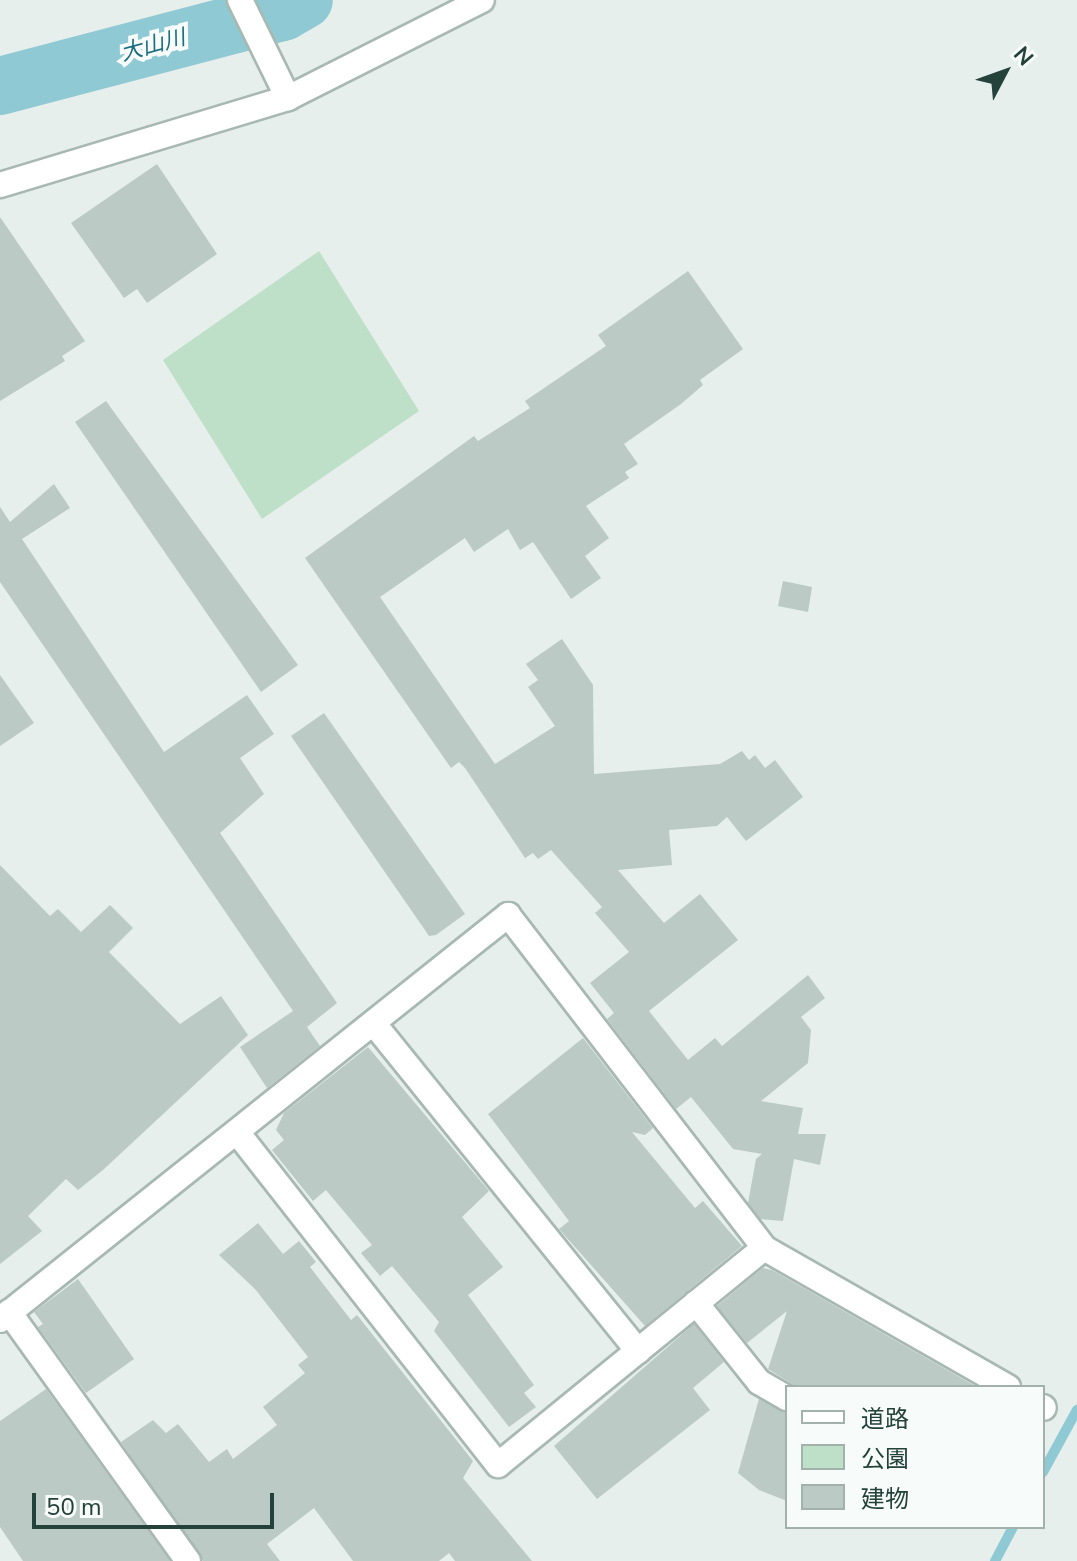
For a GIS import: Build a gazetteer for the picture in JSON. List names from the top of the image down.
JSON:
{
  "water": ["大山川"],
  "legend": ["道路", "公園", "建物"],
  "scale_bar": "50 m",
  "north": "top right"
}
